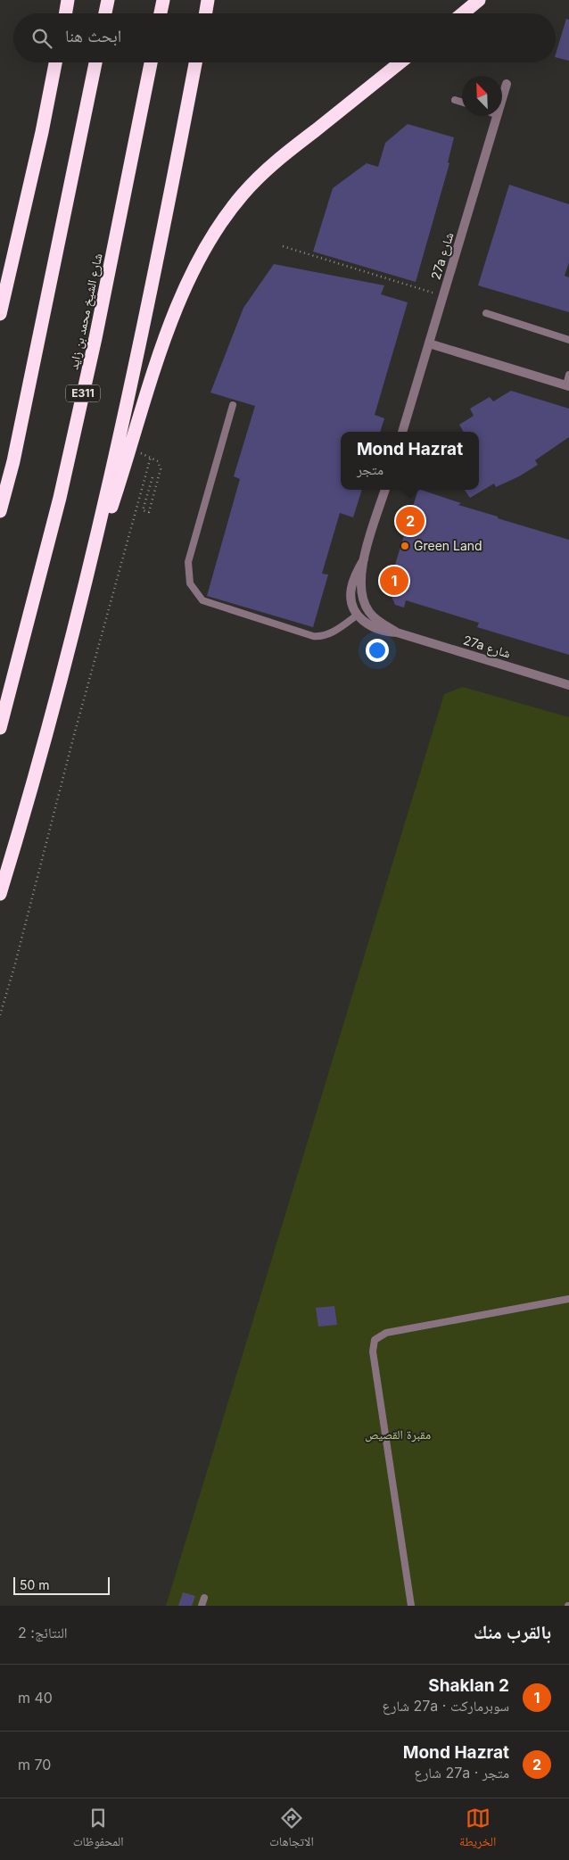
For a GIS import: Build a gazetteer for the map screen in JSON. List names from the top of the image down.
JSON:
{
  "streets": {
    "highway": ["شارع الشيخ محمد بن زايد", "E311"],
    "street": ["27a شارع"]
  },
  "parks": ["مقبرة القصيص"],
  "places": ["Green Land"],
  "scale_bar": "50 m",
  "north": "top left",
  "page": {
    "search": "ابحث هنا",
    "popup": ["Mond Hazrat", "متجر"],
    "pins": ["2", "1"],
    "scale": "50 m",
    "heading": ["بالقرب منك", "النتائج: 2"],
    "list": [
      {
        "mark": "1",
        "name": "Shaklan 2",
        "note": "سوبرماركت · 27a شارع",
        "value": "40 m"
      },
      {
        "mark": "2",
        "name": "Mond Hazrat",
        "note": "متجر · 27a شارع",
        "value": "70 m"
      }
    ],
    "nav": ["الخريطة", "الاتجاهات", "المحفوظات"]
  }
}
